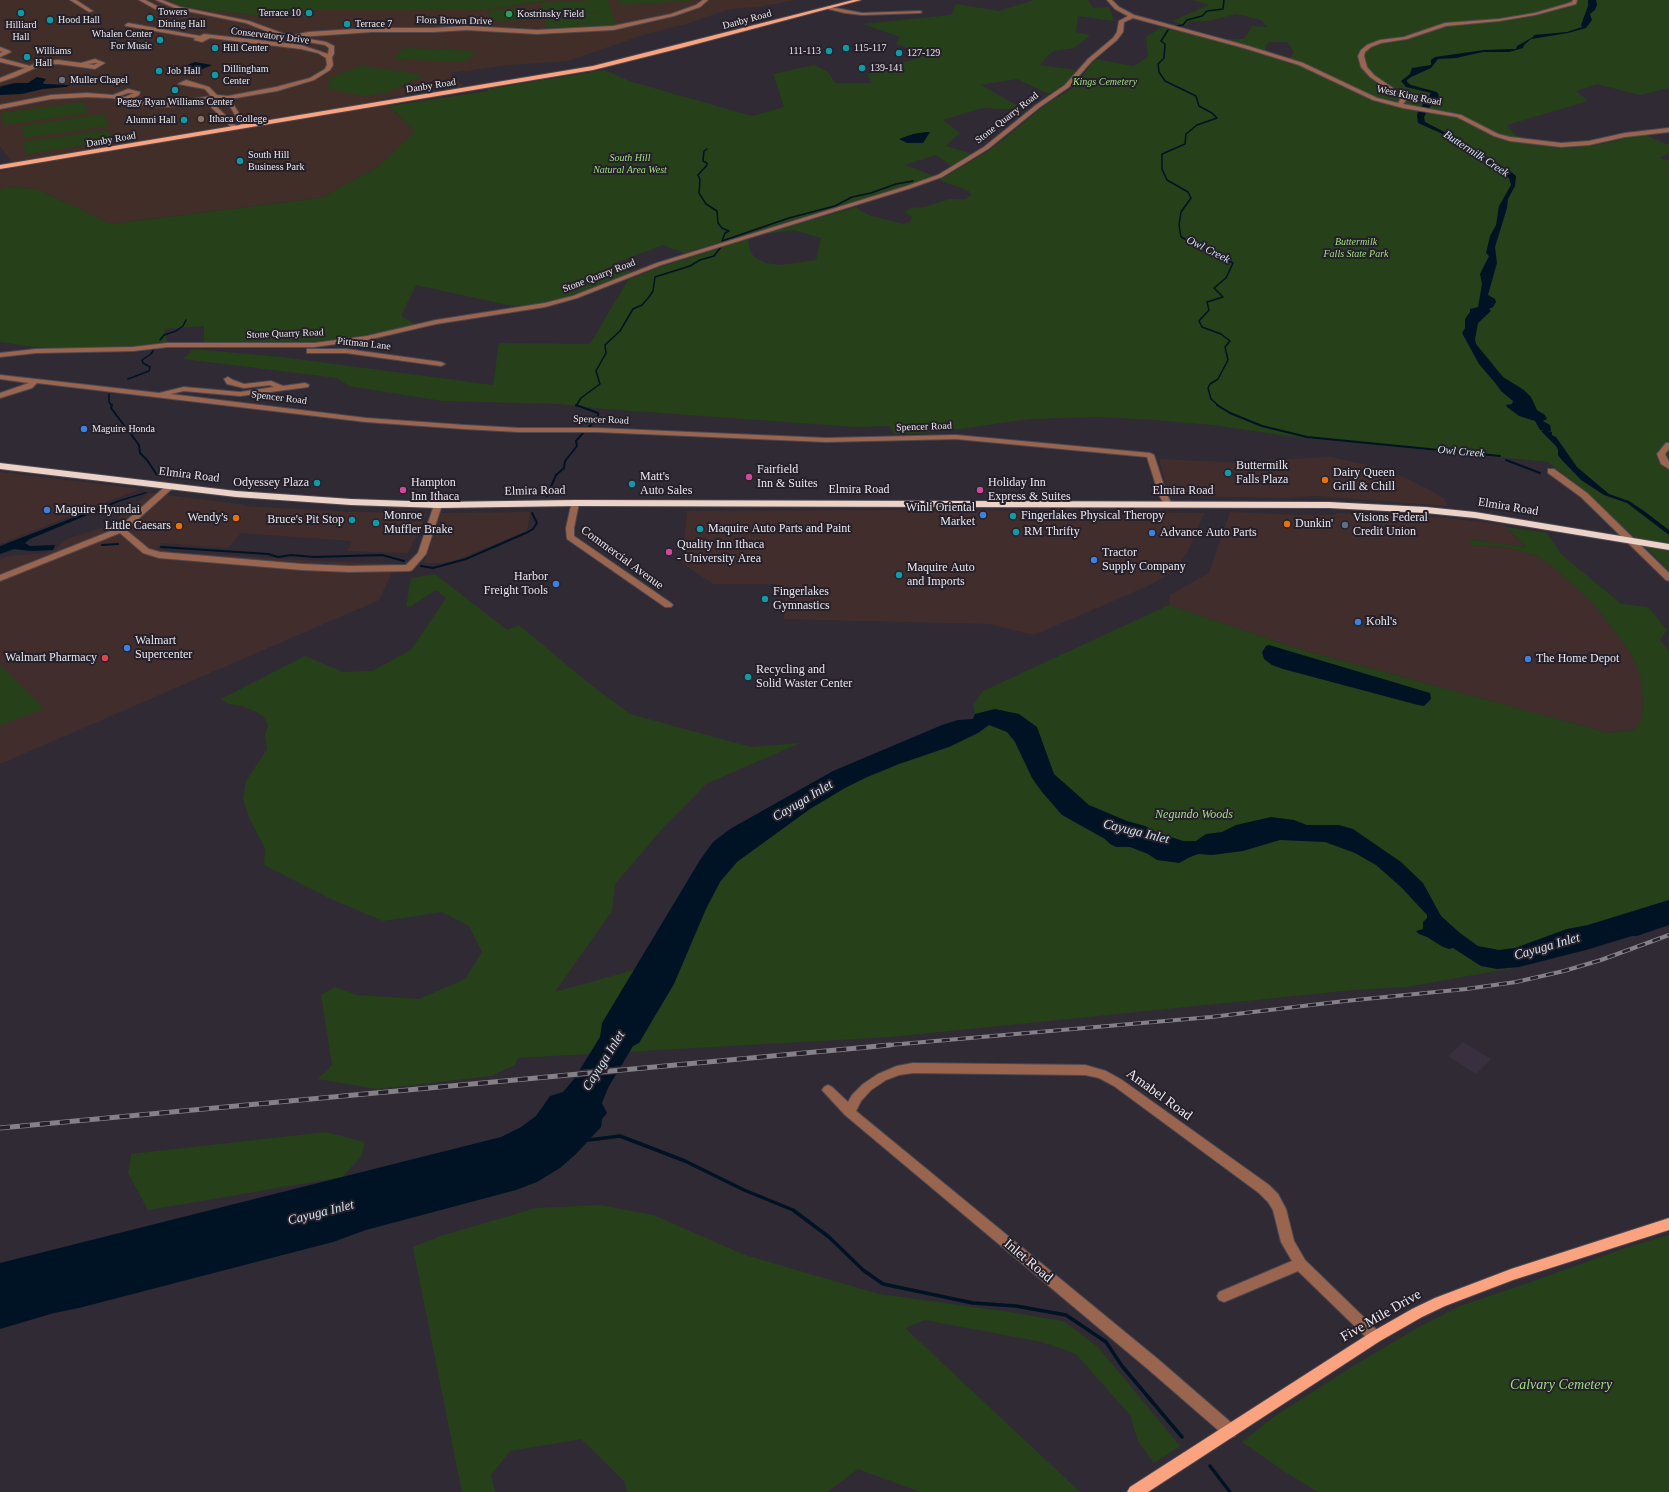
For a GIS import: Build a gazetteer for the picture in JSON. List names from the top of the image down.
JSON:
{
  "streets": {
    "highway": ["Elmira Road"],
    "main road": ["Danby Road", "Five Mile Drive"],
    "street": [
      "Flora Brown Drive",
      "Conservatory Drive",
      "West King Road",
      "Stone Quarry Road",
      "Pittman Lane",
      "Spencer Road",
      "Commercial Avenue",
      "Amabel Road",
      "Inlet Road"
    ]
  },
  "crossings": [
    ["West King Road", "Stone Quarry Road"],
    ["Stone Quarry Road", "Pittman Lane"],
    ["Spencer Road", "Elmira Road"],
    ["Elmira Road", "Commercial Avenue"],
    ["Amabel Road", "Inlet Road"],
    ["Amabel Road", "Five Mile Drive"],
    ["Inlet Road", "Five Mile Drive"]
  ],
  "water": ["Buttermilk Creek", "Owl Creek", "Cayuga Inlet"],
  "parks": [
    "Kings Cemetery",
    "South Hill Natural Area West",
    "Buttermilk Falls State Park",
    "Negundo Woods",
    "Calvary Cemetery"
  ],
  "places": [
    "Hilliard Hall",
    "Terrace 10",
    "Kostrinsky Field",
    "Towers Dining Hall",
    "Hood Hall",
    "Terrace 7",
    "Whalen Center For Music",
    "Hill Center",
    "115-117",
    "111-113",
    "127-129",
    "Williams Hall",
    "139-141",
    "Job Hall",
    "Dillingham Center",
    "Muller Chapel",
    "Peggy Ryan Williams Center",
    "Ithaca College",
    "Alumni Hall",
    "South Hill Business Park",
    "Maguire Honda",
    "Buttermilk Falls Plaza",
    "Fairfield Inn & Suites",
    "Dairy Queen Grill & Chill",
    "Odyessey Plaza",
    "Matt's Auto Sales",
    "Hampton Inn Ithaca",
    "Holiday Inn Express & Suites",
    "Maguire Hyundai",
    "Winli Oriental Market",
    "Fingerlakes Physical Theropy",
    "Wendy's",
    "Bruce's Pit Stop",
    "Monroe Muffler Brake",
    "Dunkin'",
    "Visions Federal Credit Union",
    "Little Caesars",
    "Maquire Auto Parts and Paint",
    "RM Thrifty",
    "Advance Auto Parts",
    "Quality Inn Ithaca - University Area",
    "Tractor Supply Company",
    "Maquire Auto and Imports",
    "Harbor Freight Tools",
    "Fingerlakes Gymnastics",
    "Kohl's",
    "Walmart Supercenter",
    "Walmart Pharmacy",
    "The Home Depot",
    "Recycling and Solid Waster Center"
  ]
}
